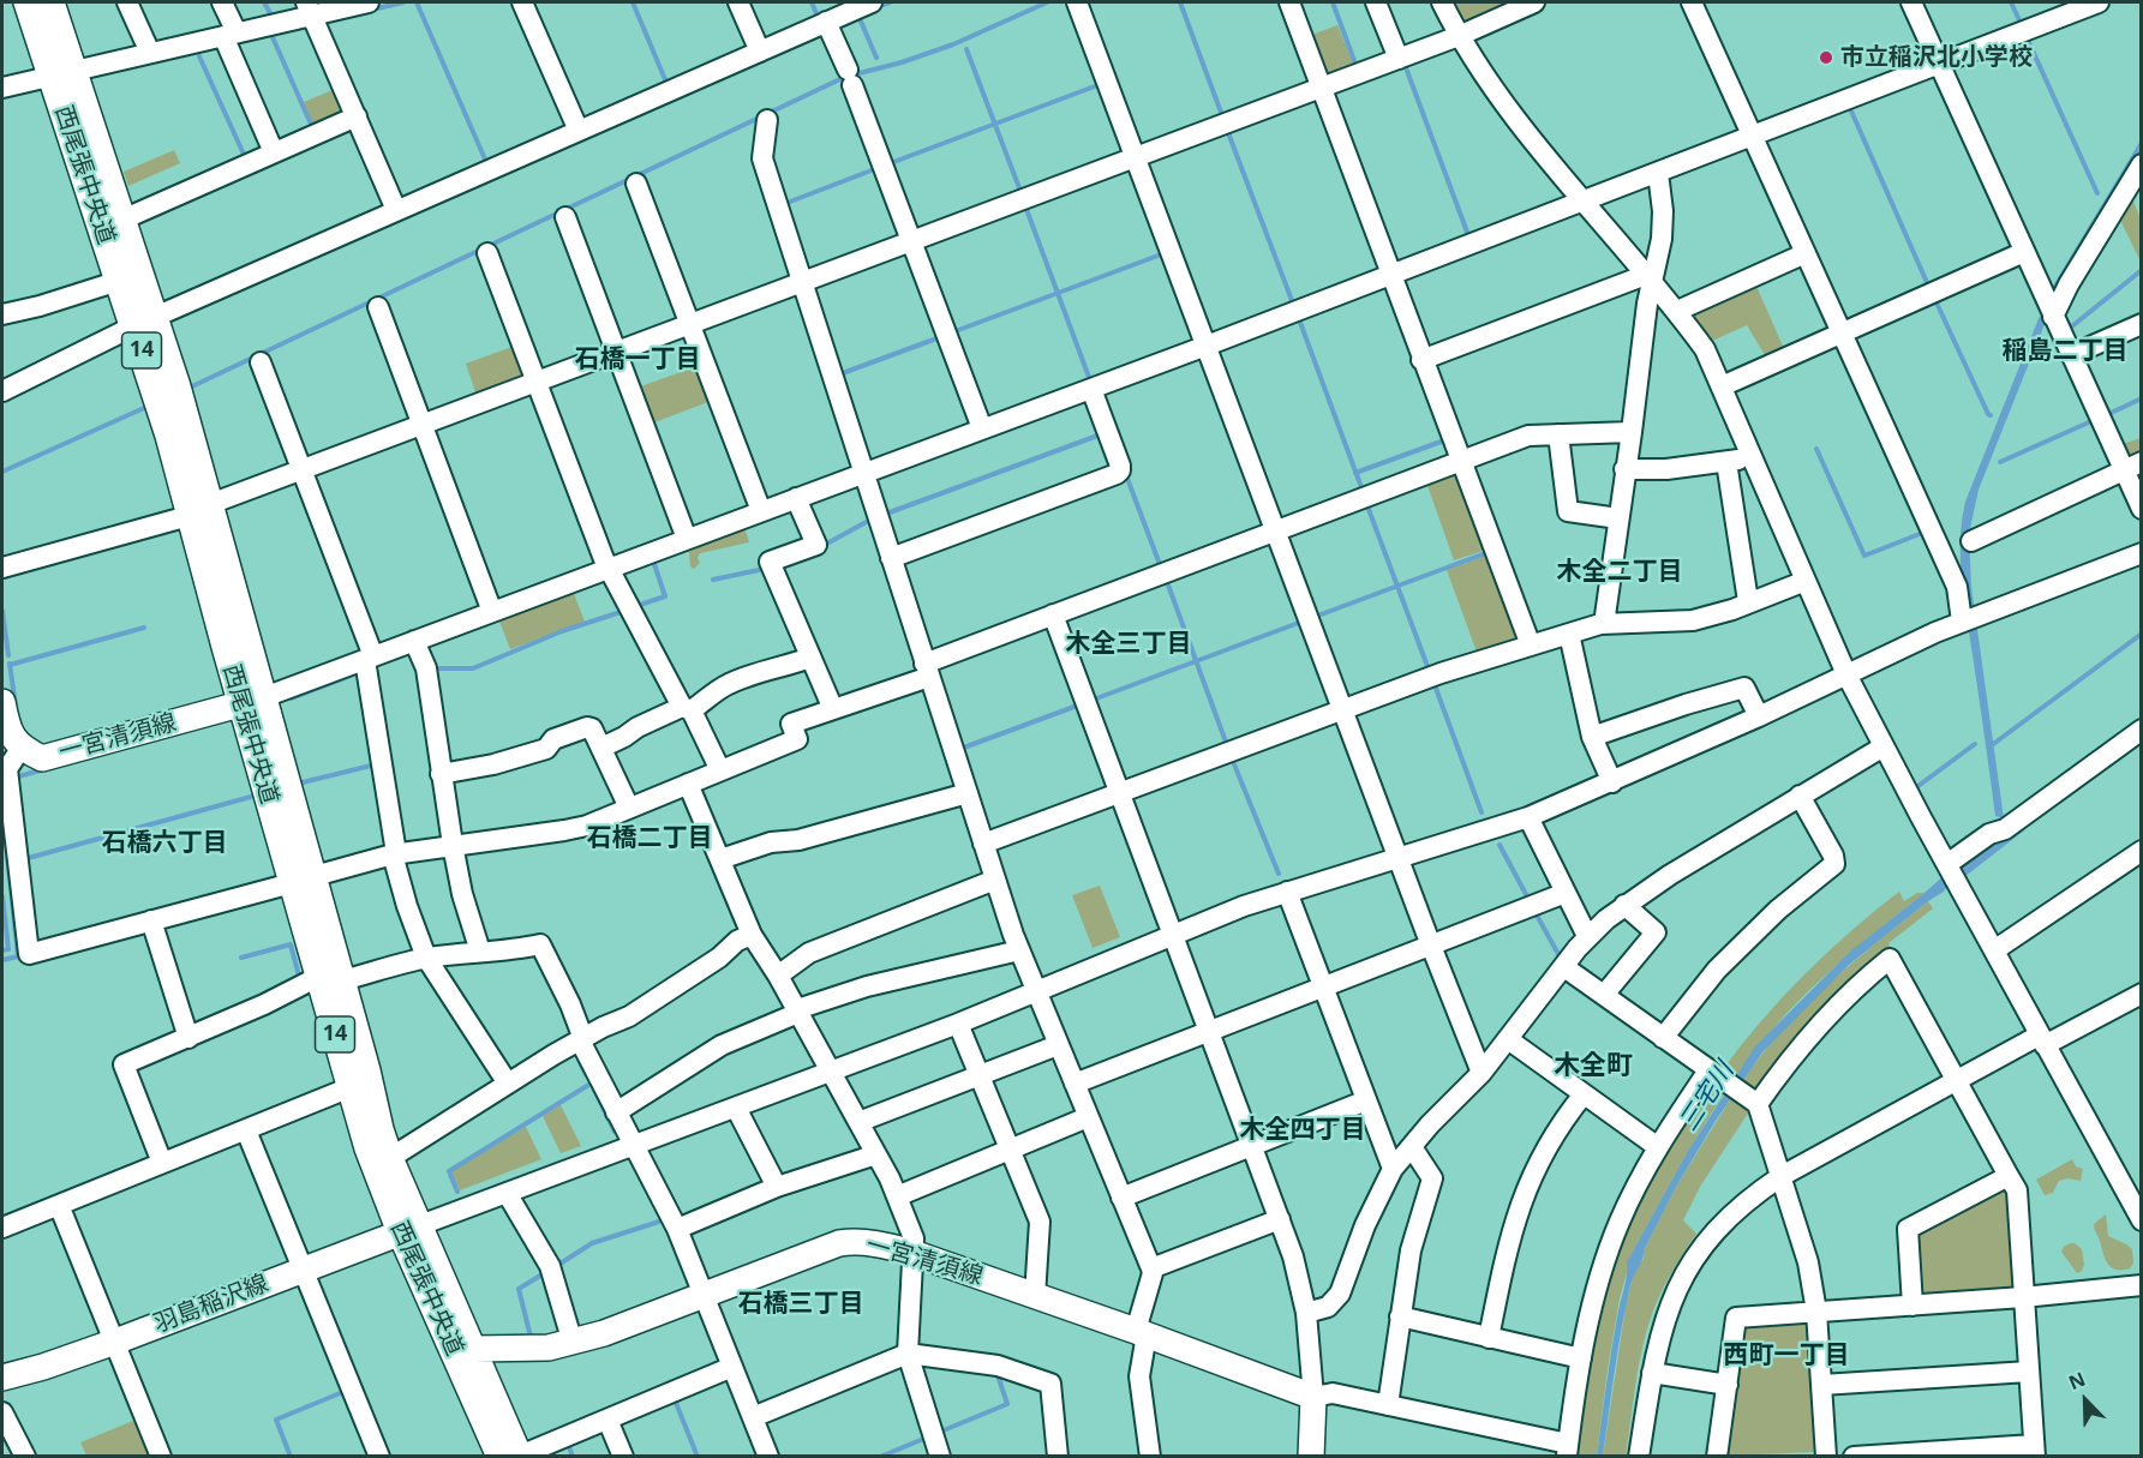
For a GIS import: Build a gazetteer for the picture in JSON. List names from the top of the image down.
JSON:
{
  "streets": {
    "main road": [
      "西尾張中央道",
      "14",
      "一宮清須線",
      "羽島稲沢線"
    ]
  },
  "crossings": [
    ["西尾張中央道", "一宮清須線"],
    ["西尾張中央道", "羽島稲沢線"]
  ],
  "districts": [
    "稲島二丁目",
    "石橋一丁目",
    "木全二丁目",
    "木全三丁目",
    "石橋二丁目",
    "石橋六丁目",
    "木全町",
    "木全四丁目",
    "石橋三丁目",
    "西町一丁目"
  ],
  "water": ["三宅川"],
  "places": ["市立稲沢北小学校"],
  "north": "top left"
}
